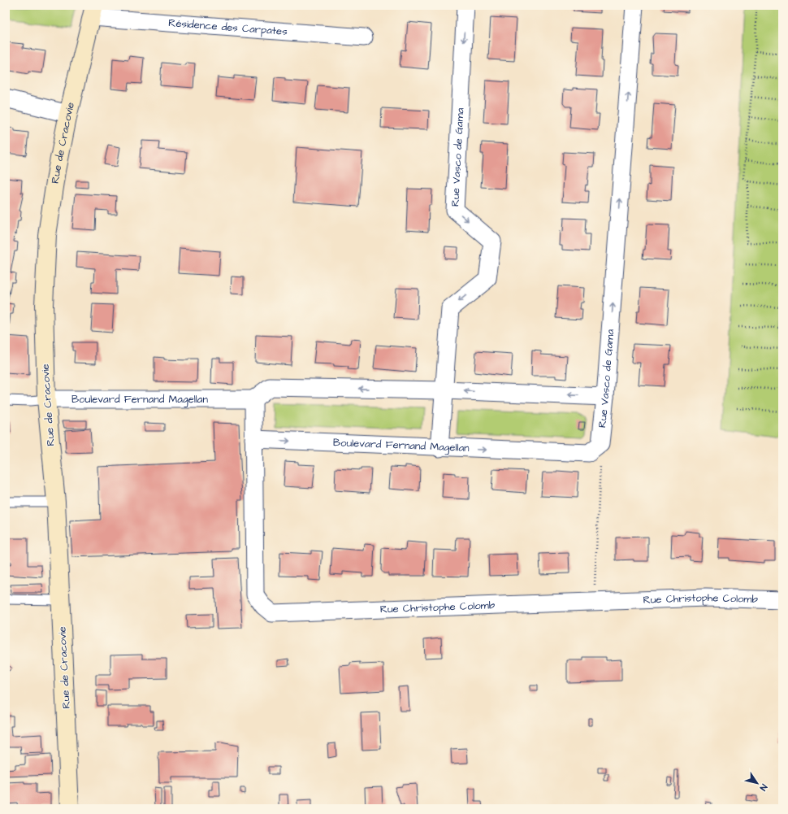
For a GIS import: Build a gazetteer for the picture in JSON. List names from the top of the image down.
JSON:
{
  "streets": {
    "street": [
      "Résidence des Carpates",
      "Rue de Cracovie",
      "Rue Vasco de Gama",
      "Boulevard Fernand Magellan",
      "Rue Christophe Colomb"
    ]
  },
  "crossings": [
    ["Résidence des Carpates", "Rue de Cracovie"],
    ["Rue de Cracovie", "Boulevard Fernand Magellan"],
    ["Rue Vasco de Gama", "Boulevard Fernand Magellan"],
    ["Boulevard Fernand Magellan", "Rue Christophe Colomb"]
  ],
  "north": "bottom right"
}
